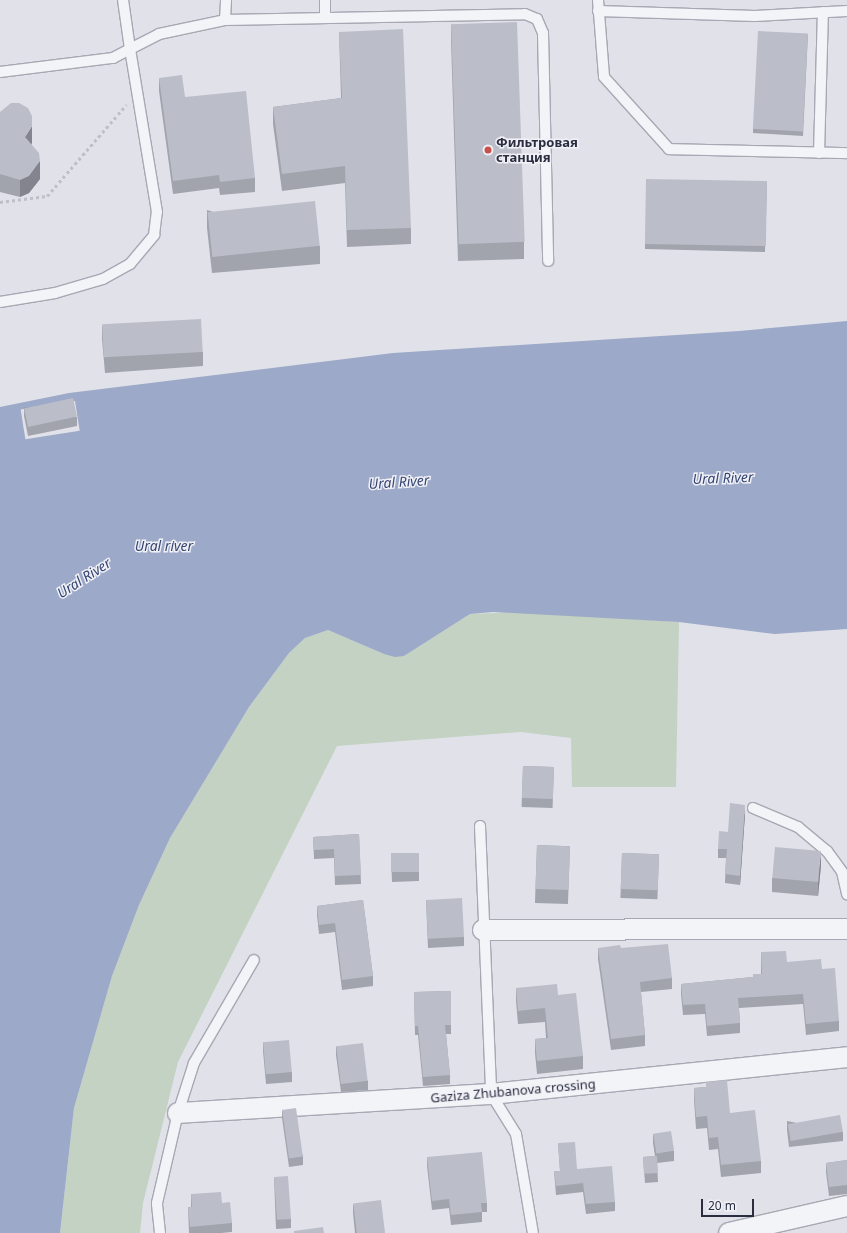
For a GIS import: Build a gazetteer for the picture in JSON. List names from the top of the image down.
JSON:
{
  "streets": {
    "street": ["Gaziza Zhubanova crossing"]
  },
  "water": ["Ural River", "Ural river"],
  "places": ["Фильтровая станция"],
  "scale_bar": "20 m"
}
